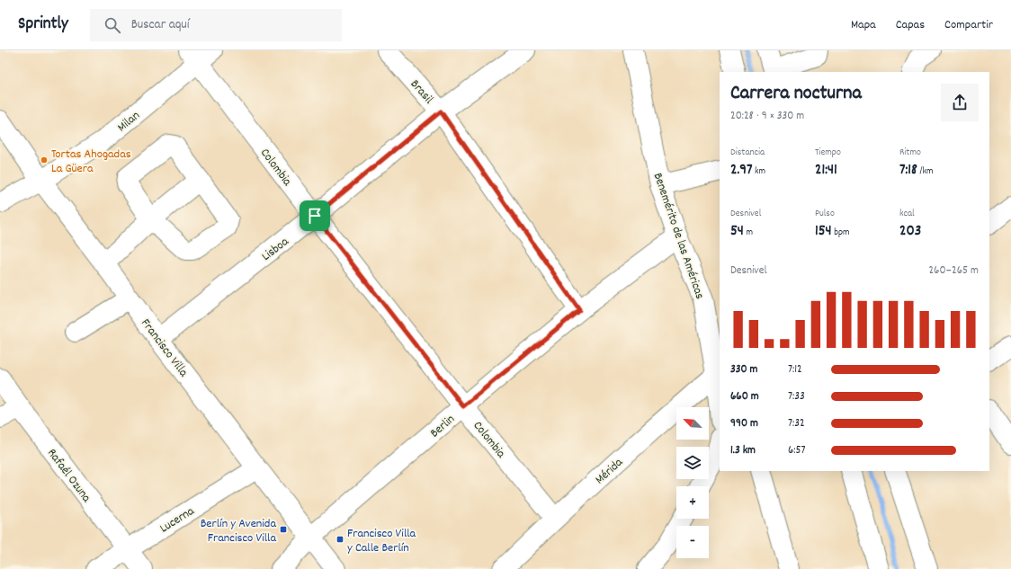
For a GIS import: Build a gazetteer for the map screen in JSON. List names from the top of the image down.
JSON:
{
  "streets": {
    "street": [
      "Brasil",
      "Milan",
      "Colombia",
      "Benemérito de las Américas",
      "Lisboa",
      "Francisco Villa",
      "Berlin",
      "Mérida",
      "Rafaél Ozuna",
      "Lucerna"
    ]
  },
  "crossings": [
    ["Brasil", "Lisboa"],
    ["Brasil", "Berlin"],
    ["Milan", "Colombia"],
    ["Milan", "Francisco Villa"],
    ["Colombia", "Lisboa"],
    ["Colombia", "Berlin"],
    ["Colombia", "Mérida"],
    ["Benemérito de las Américas", "Berlin"],
    ["Benemérito de las Américas", "Mérida"],
    ["Lisboa", "Francisco Villa"],
    ["Francisco Villa", "Berlin"],
    ["Francisco Villa", "Lucerna"],
    ["Rafaél Ozuna", "Lucerna"]
  ],
  "places": {
    "other": ["Tortas Ahogadas La Güera"],
    "transit": ["Berlín y Avenida Francisco Villa", "Francisco Villa y Calle Berlín"]
  },
  "north": "top left",
  "page": {
    "header": "Sprintly",
    "search": "Buscar aquí",
    "nav": ["Mapa", "Capas", "Compartir"],
    "heading": ["Carrera nocturna", "20:28 · 9 × 330 m"],
    "stats": [
      ["Distancia", "2.97 km"],
      ["Tiempo", "21:41"],
      ["Ritmo", "7:18 /km"],
      ["Desnivel", "54 m"],
      ["Pulso", "154 bpm"],
      ["kcal", "203"]
    ],
    "chart": ["Desnivel", "260–265 m"],
    "list": [
      {
        "name": "330 m",
        "note": "7:12"
      },
      {
        "name": "660 m",
        "note": "7:33"
      },
      {
        "name": "990 m",
        "note": "7:32"
      },
      {
        "name": "1.3 km",
        "note": "6:57"
      }
    ],
    "map_buttons": ["+", "−"]
  }
}
